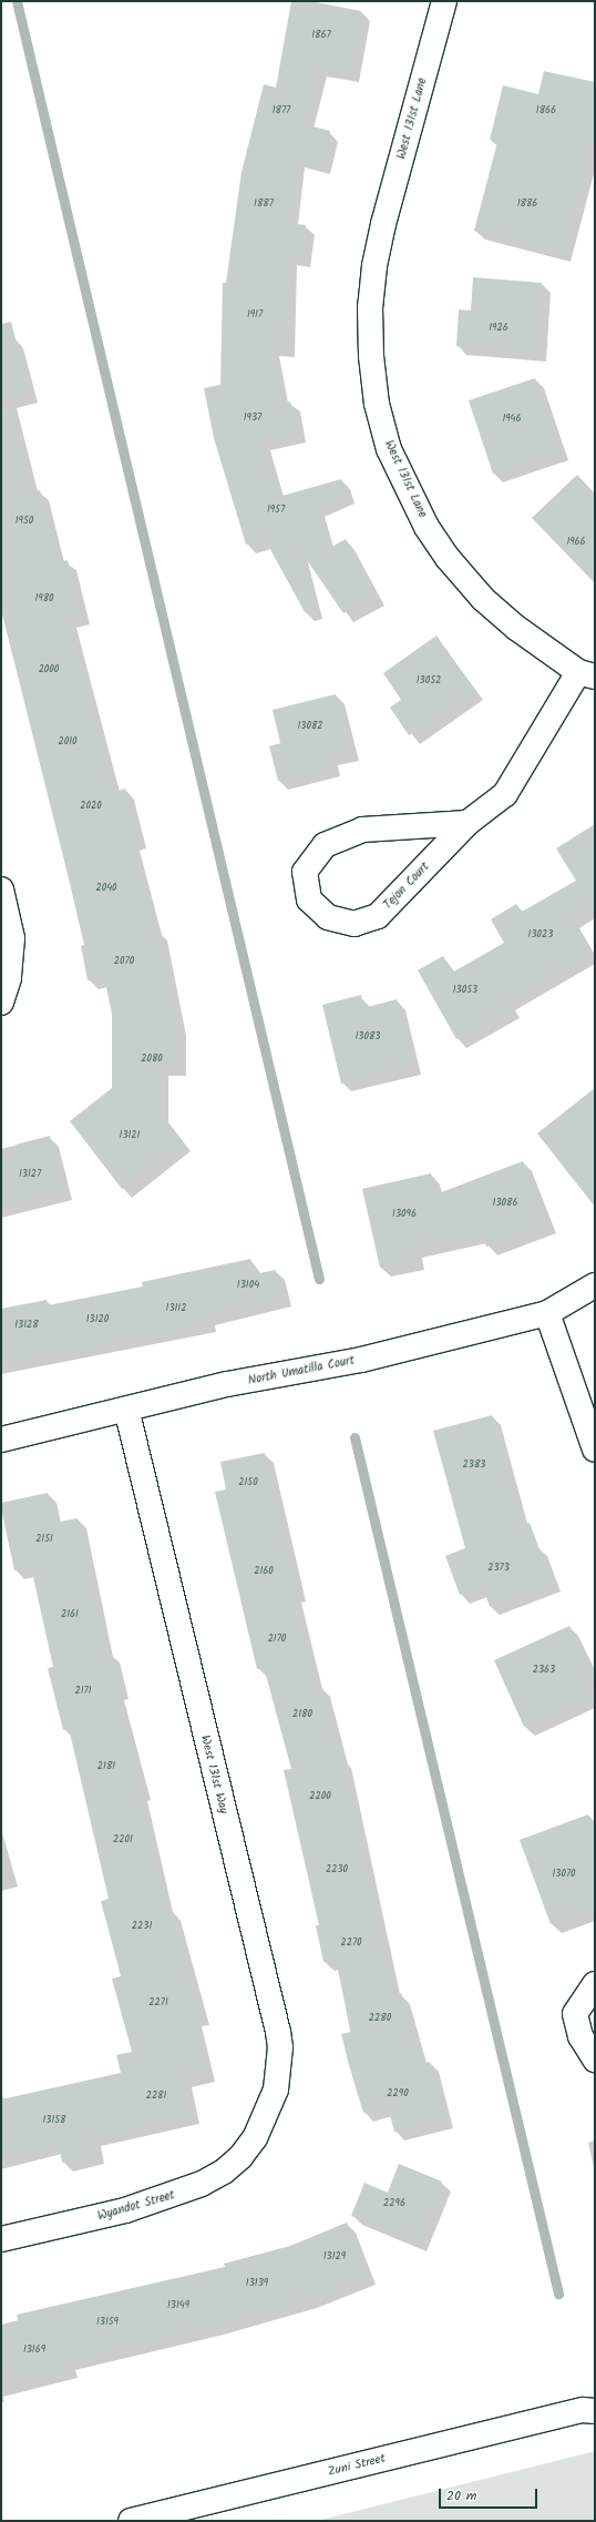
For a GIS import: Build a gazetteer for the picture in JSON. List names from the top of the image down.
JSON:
{
  "streets": {
    "street": [
      "West 131st Lane",
      "Tejon Court",
      "North Umatilla Court",
      "West 131st Way",
      "Wyandot Street",
      "Zuni Street"
    ]
  },
  "crossings": [
    ["West 131st Lane", "Tejon Court"],
    ["North Umatilla Court", "West 131st Way"],
    ["West 131st Way", "Wyandot Street"]
  ],
  "house_numbers": [
    "1867",
    "1877",
    "1866",
    "1887",
    "1886",
    "1917",
    "1926",
    "1937",
    "1946",
    "1957",
    "1950",
    "1966",
    "1980",
    "2000",
    "13052",
    "13082",
    "2010",
    "2020",
    "2040",
    "13023",
    "2070",
    "13053",
    "13083",
    "2080",
    "13121",
    "13127",
    "13086",
    "13096",
    "13104",
    "13112",
    "13120",
    "13128",
    "2383",
    "2150",
    "2151",
    "2373",
    "2160",
    "2161",
    "2170",
    "2363",
    "2171",
    "2180",
    "2181",
    "2200",
    "2201",
    "2230",
    "13070",
    "2231",
    "2270",
    "2271",
    "2280",
    "2290",
    "2281",
    "13158",
    "2296",
    "13129",
    "13139",
    "13149",
    "13159",
    "13169"
  ],
  "scale_bar": "20 m"
}
